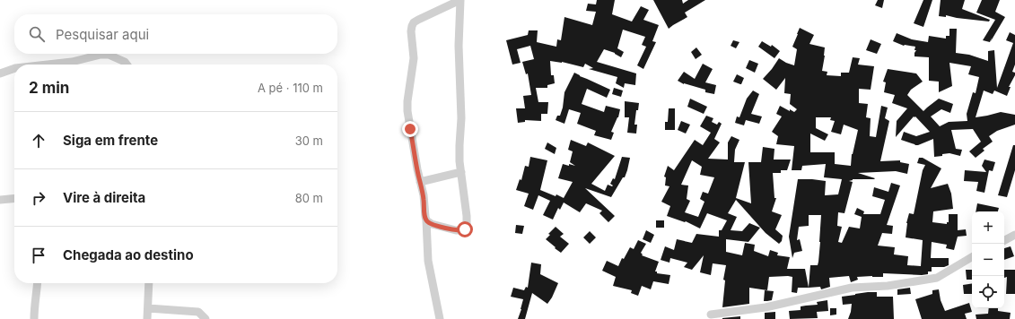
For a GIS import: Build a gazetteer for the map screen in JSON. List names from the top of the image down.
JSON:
{
  "page": {
    "search": "Pesquisar aqui",
    "heading": ["2 min", "A pé · 110 m"],
    "list": [
      ["Siga em frente", "30 m"],
      ["Vire à direita", "80 m"],
      "Chegada ao destino"
    ],
    "map_buttons": ["+", "−"]
  }
}
